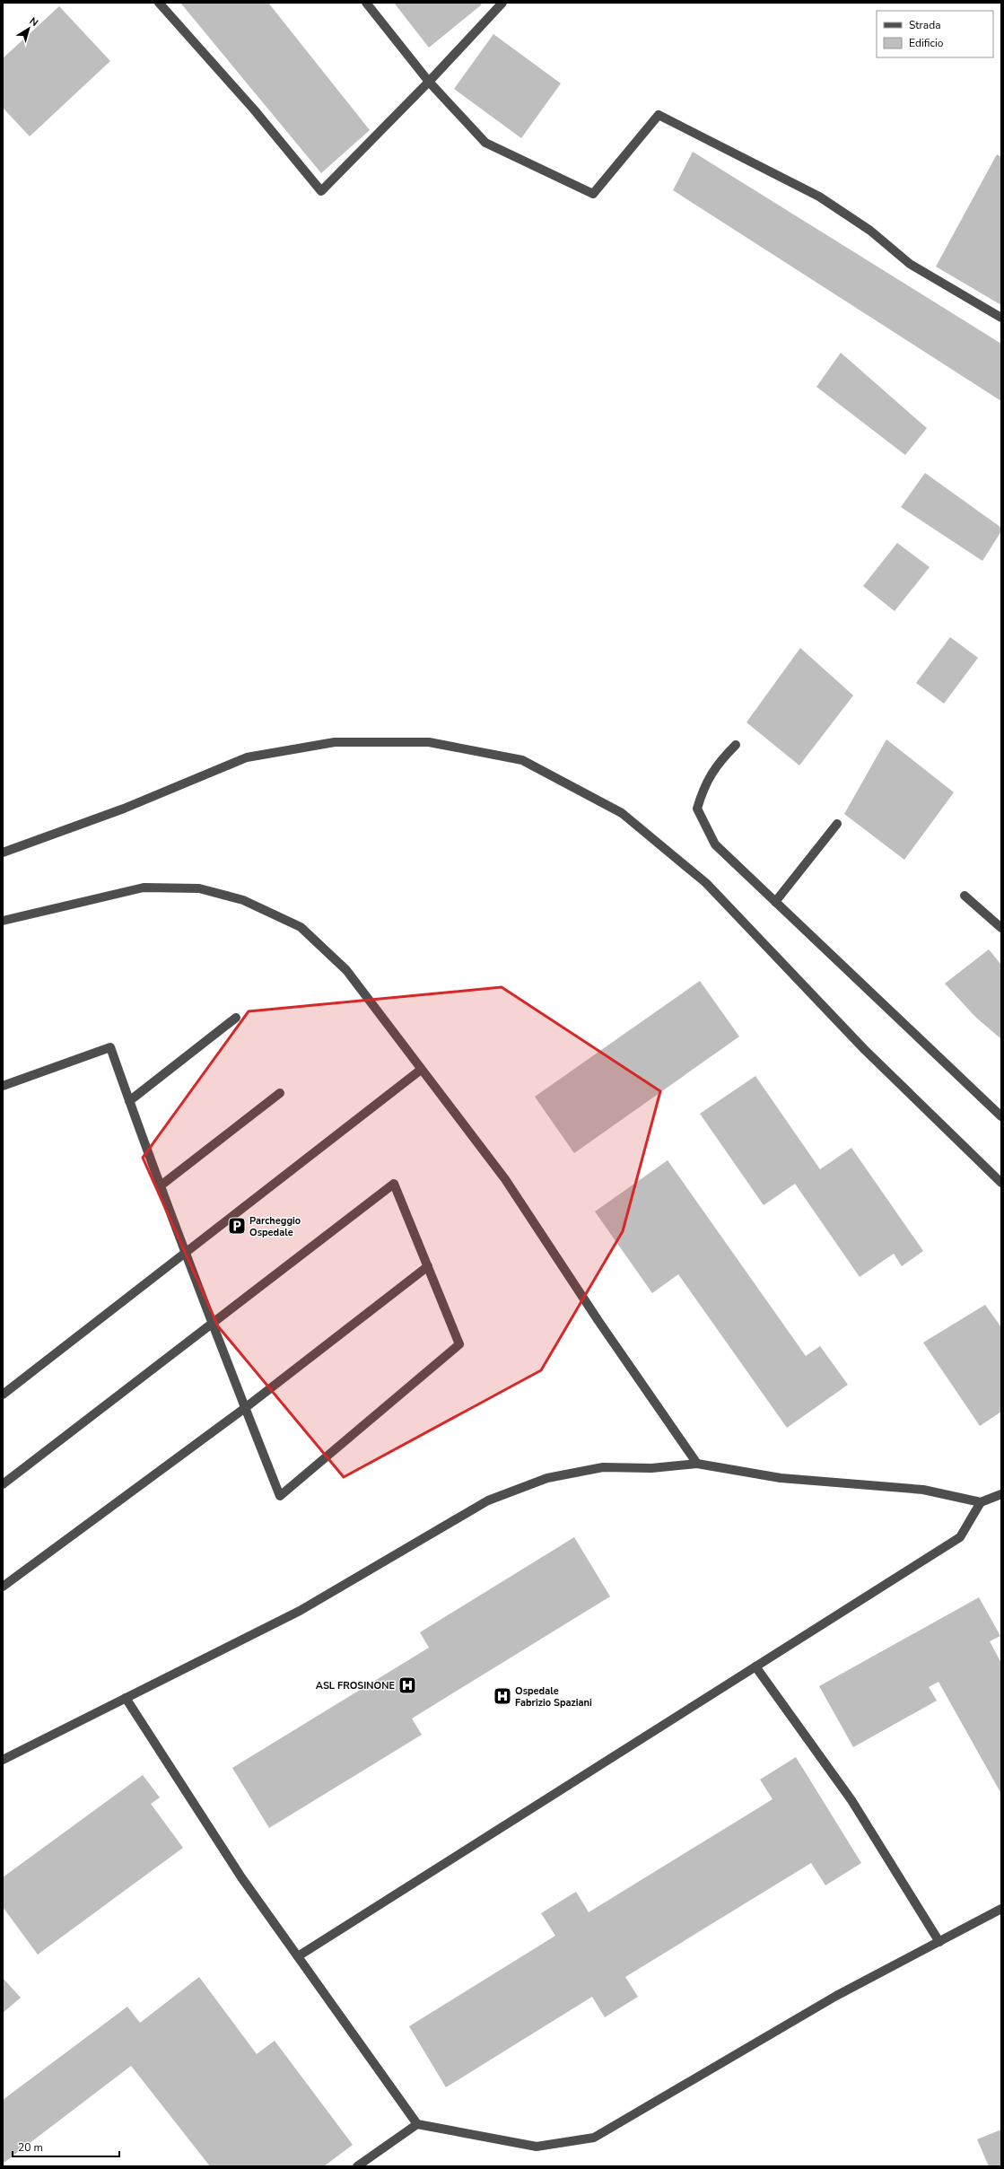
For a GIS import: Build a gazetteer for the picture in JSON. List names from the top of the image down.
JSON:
{
  "places": {
    "parking": ["Parcheggio Ospedale"],
    "hospital": ["ASL FROSINONE", "Ospedale Fabrizio Spaziani"]
  },
  "legend": ["Strada", "Edificio"],
  "scale_bar": "20 m",
  "north": "top right"
}
